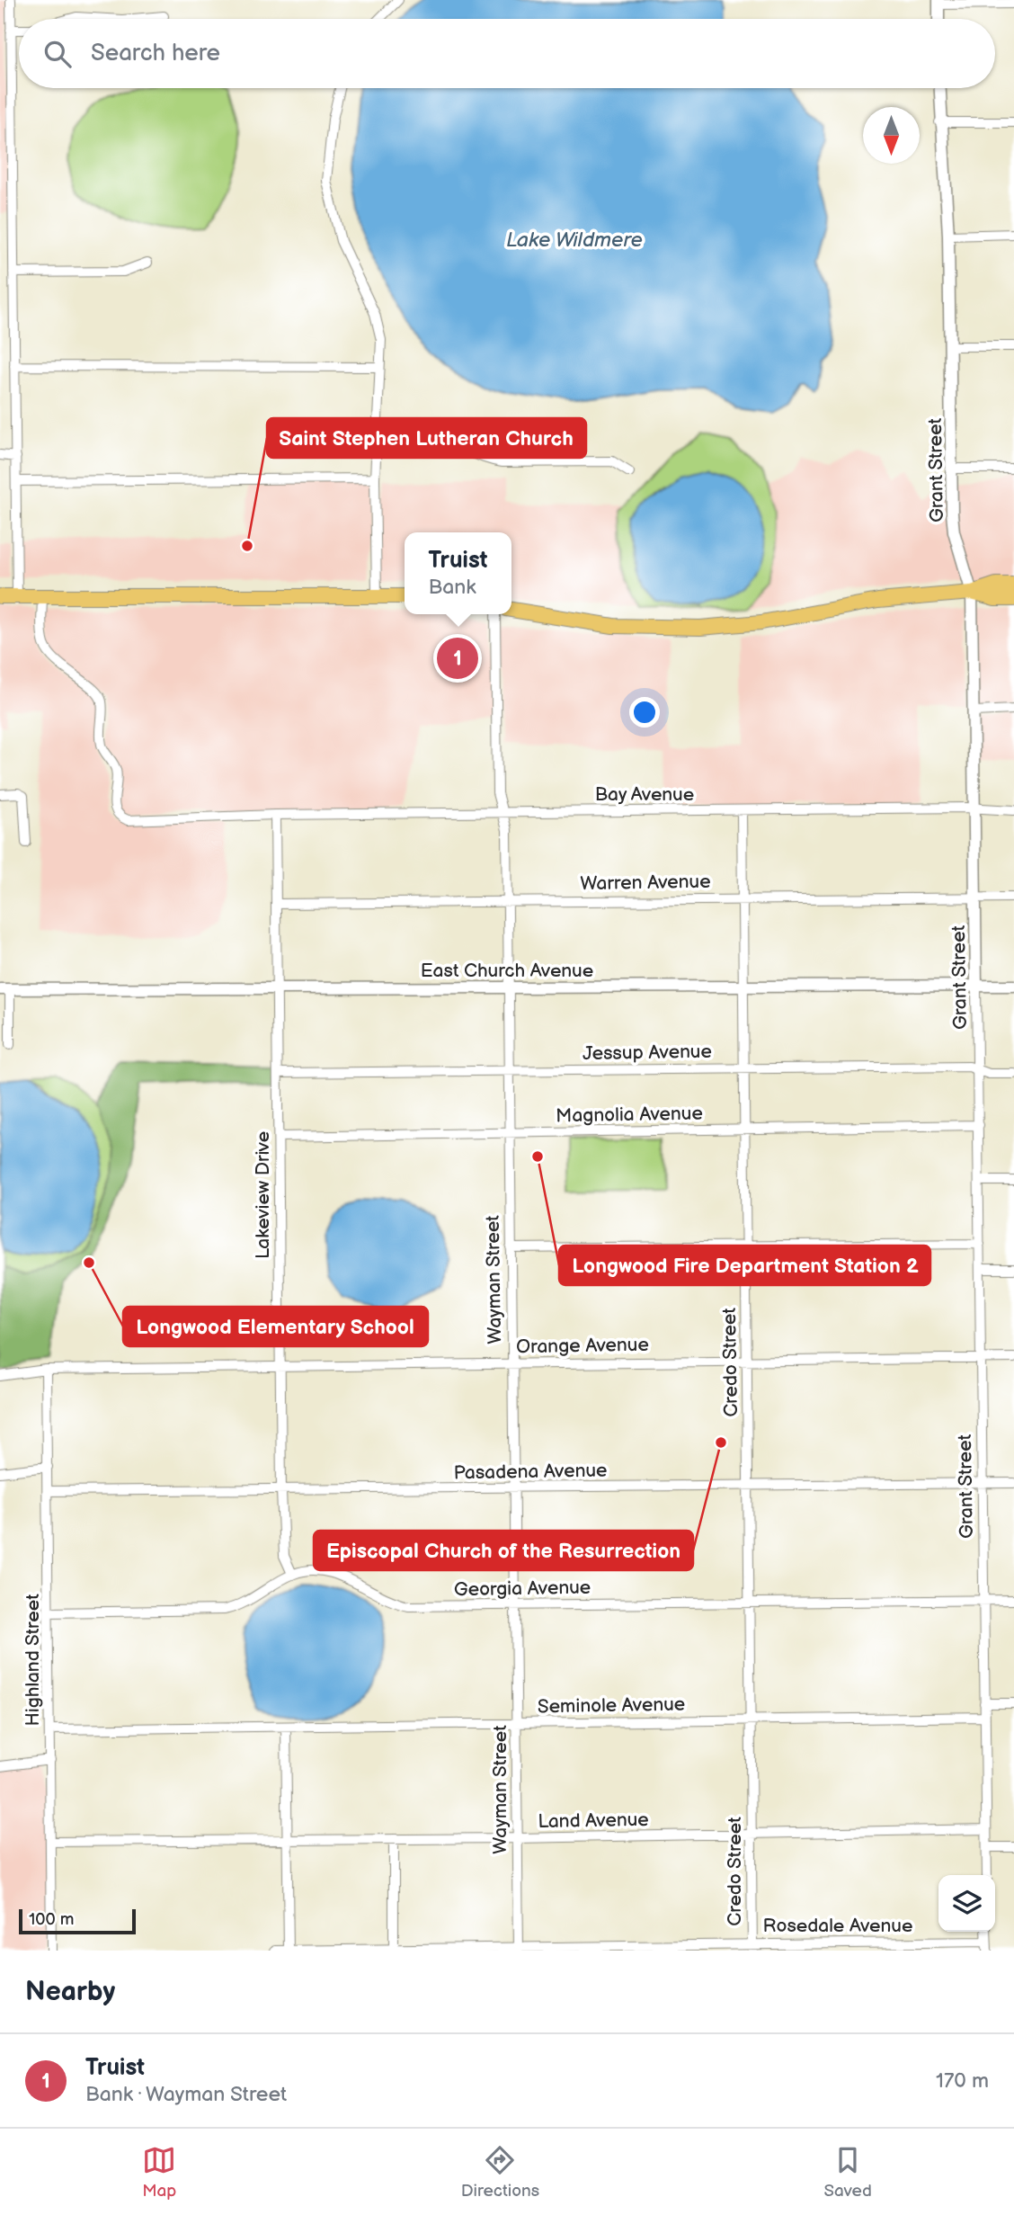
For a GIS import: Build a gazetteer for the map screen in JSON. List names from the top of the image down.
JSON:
{
  "streets": {
    "street": [
      "Grant Street",
      "Bay Avenue",
      "Warren Avenue",
      "East Church Avenue",
      "Jessup Avenue",
      "Magnolia Avenue",
      "Lakeview Drive",
      "Wayman Street",
      "Orange Avenue",
      "Credo Street",
      "Pasadena Avenue",
      "Georgia Avenue",
      "Highland Street",
      "Seminole Avenue",
      "Land Avenue",
      "Rosedale Avenue"
    ]
  },
  "crossings": [
    ["Grant Street", "Bay Avenue"],
    ["Grant Street", "Warren Avenue"],
    ["Grant Street", "East Church Avenue"],
    ["Grant Street", "Jessup Avenue"],
    ["Grant Street", "Magnolia Avenue"],
    ["Grant Street", "Orange Avenue"],
    ["Grant Street", "Pasadena Avenue"],
    ["Grant Street", "Georgia Avenue"],
    ["Grant Street", "Seminole Avenue"],
    ["Grant Street", "Land Avenue"],
    ["Bay Avenue", "Lakeview Drive"],
    ["Bay Avenue", "Wayman Street"],
    ["Bay Avenue", "Credo Street"],
    ["Warren Avenue", "Lakeview Drive"],
    ["Warren Avenue", "Wayman Street"],
    ["Warren Avenue", "Credo Street"],
    ["East Church Avenue", "Lakeview Drive"],
    ["East Church Avenue", "Wayman Street"],
    ["East Church Avenue", "Credo Street"],
    ["Jessup Avenue", "Lakeview Drive"],
    ["Jessup Avenue", "Wayman Street"],
    ["Jessup Avenue", "Credo Street"],
    ["Magnolia Avenue", "Lakeview Drive"],
    ["Magnolia Avenue", "Wayman Street"],
    ["Magnolia Avenue", "Credo Street"],
    ["Lakeview Drive", "Orange Avenue"],
    ["Lakeview Drive", "Pasadena Avenue"],
    ["Lakeview Drive", "Georgia Avenue"],
    ["Wayman Street", "Orange Avenue"],
    ["Wayman Street", "Pasadena Avenue"],
    ["Wayman Street", "Georgia Avenue"],
    ["Wayman Street", "Seminole Avenue"],
    ["Wayman Street", "Land Avenue"],
    ["Wayman Street", "Rosedale Avenue"],
    ["Orange Avenue", "Credo Street"],
    ["Orange Avenue", "Highland Street"],
    ["Credo Street", "Pasadena Avenue"],
    ["Credo Street", "Georgia Avenue"],
    ["Credo Street", "Seminole Avenue"],
    ["Credo Street", "Land Avenue"],
    ["Credo Street", "Rosedale Avenue"],
    ["Pasadena Avenue", "Highland Street"],
    ["Georgia Avenue", "Highland Street"],
    ["Highland Street", "Seminole Avenue"],
    ["Highland Street", "Land Avenue"]
  ],
  "water": ["Lake Wildmere"],
  "places": [
    "Saint Stephen Lutheran Church",
    "Longwood Fire Department Station 2",
    "Longwood Elementary School",
    "Episcopal Church of the Resurrection"
  ],
  "scale_bar": "100 m",
  "north": "bottom",
  "page": {
    "search": "Search here",
    "popup": ["Truist", "Bank"],
    "pins": "1",
    "scale": "100 m",
    "heading": "Nearby",
    "list": [
      {
        "mark": "1",
        "name": "Truist",
        "note": "Bank · Wayman Street",
        "value": "170 m"
      }
    ],
    "nav": ["Map", "Directions", "Saved"]
  }
}
